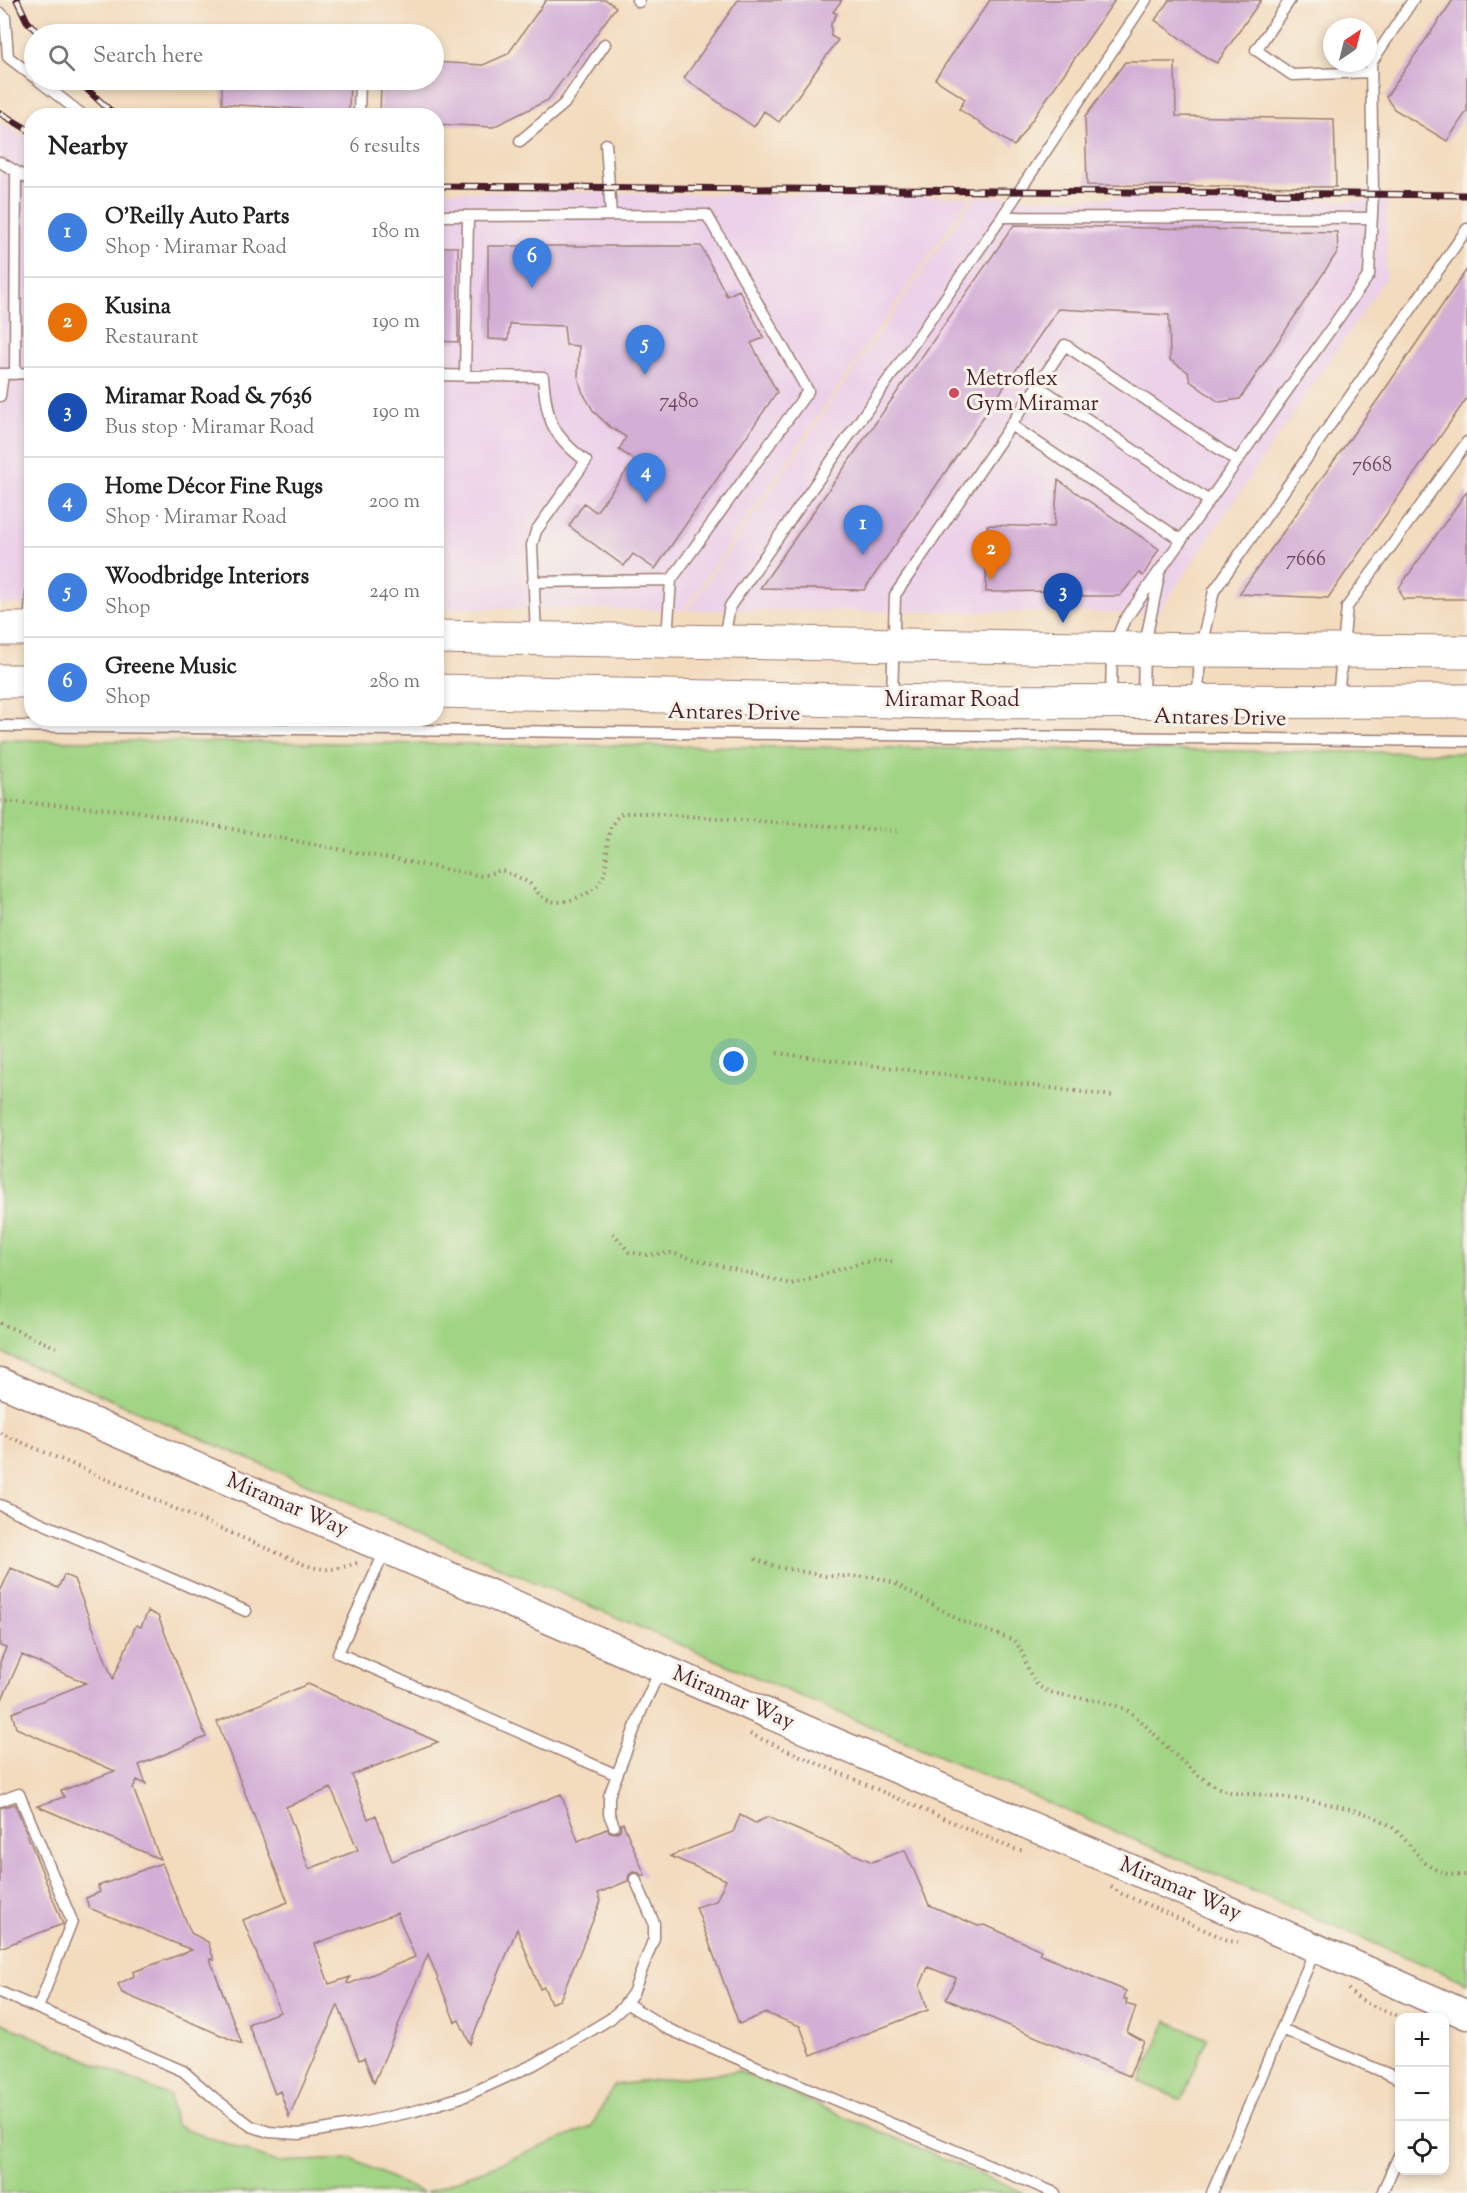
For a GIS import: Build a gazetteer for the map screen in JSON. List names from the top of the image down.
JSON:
{
  "streets": {
    "main road": ["Miramar Road"],
    "street": ["Miramar Way"],
    "lane": ["Antares Drive"]
  },
  "places": ["Metroflex Gym Miramar"],
  "house_numbers": ["7480", "7668", "7666"],
  "north": "top right",
  "page": {
    "search": "Search here",
    "heading": ["Nearby", "6 results"],
    "list": [
      {
        "mark": "1",
        "name": "O'Reilly Auto Parts",
        "note": "Shop · Miramar Road",
        "value": "180 m"
      },
      {
        "mark": "2",
        "name": "Kusina",
        "note": "Restaurant",
        "value": "190 m"
      },
      {
        "mark": "3",
        "name": "Miramar Road & 7636",
        "note": "Bus stop · Miramar Road",
        "value": "190 m"
      },
      {
        "mark": "4",
        "name": "Home Décor Fine Rugs",
        "note": "Shop · Miramar Road",
        "value": "200 m"
      },
      {
        "mark": "5",
        "name": "Woodbridge Interiors",
        "note": "Shop",
        "value": "240 m"
      },
      {
        "mark": "6",
        "name": "Greene Music",
        "note": "Shop",
        "value": "280 m"
      }
    ],
    "pins": [
      "6",
      "5",
      "4",
      "1",
      "2",
      "3"
    ],
    "map_buttons": ["+", "−"]
  }
}
